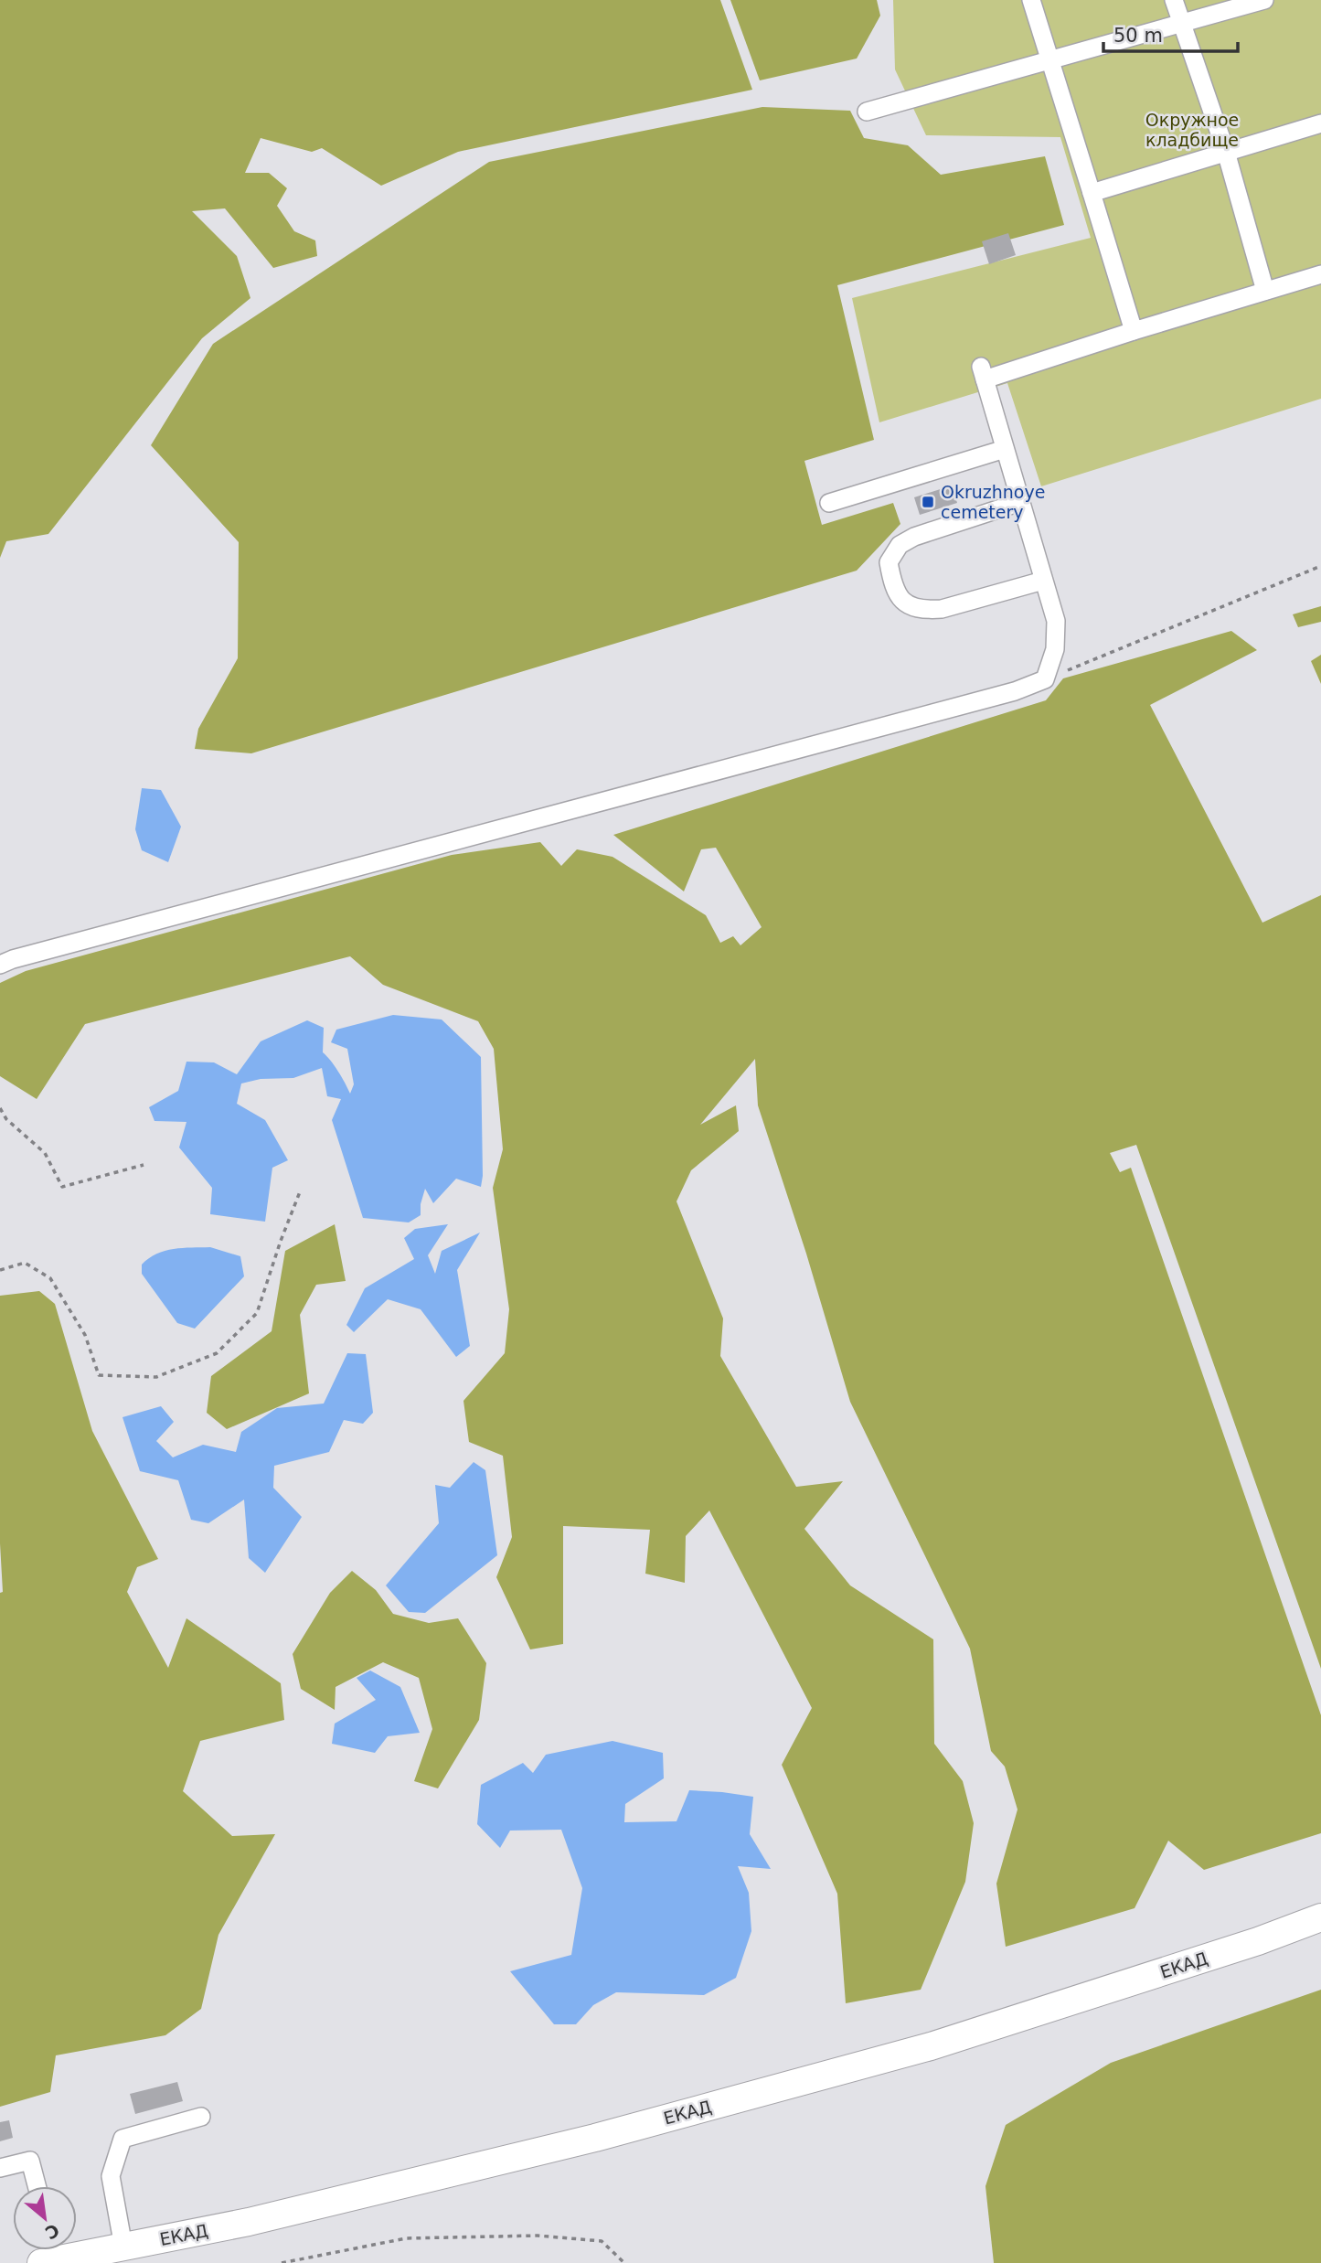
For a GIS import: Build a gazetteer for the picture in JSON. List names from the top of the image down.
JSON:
{
  "streets": {
    "highway": ["ЕКАД"]
  },
  "parks": ["Окружное кладбище"],
  "places": {
    "transit": ["Okruzhnoye cemetery"]
  },
  "scale_bar": "50 m",
  "north": "bottom right"
}
